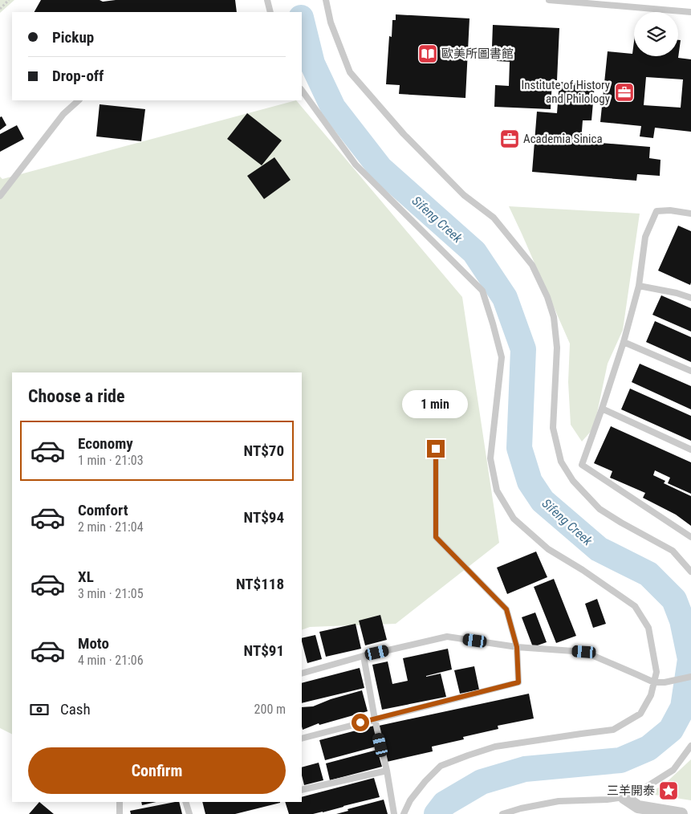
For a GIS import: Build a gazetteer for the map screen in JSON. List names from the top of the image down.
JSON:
{
  "water": ["Sifeng Creek"],
  "places": {
    "library": ["歐美所圖書館"],
    "office": ["Institute of History and Philology", "Academia Sinica"],
    "place": ["三羊開泰"]
  },
  "page": {
    "banner": ["Pickup", "Drop-off"],
    "heading": "Choose a ride",
    "bubble": "1 min",
    "list": [
      {
        "name": "Economy",
        "note": "1 min · 21:03",
        "value": "NT$70"
      },
      {
        "name": "Comfort",
        "note": "2 min · 21:04",
        "value": "NT$94"
      },
      {
        "name": "XL",
        "note": "3 min · 21:05",
        "value": "NT$118"
      },
      {
        "name": "Moto",
        "note": "4 min · 21:06",
        "value": "NT$91"
      }
    ],
    "pay": ["Cash", "200 m"],
    "buttons": "Confirm"
  }
}
